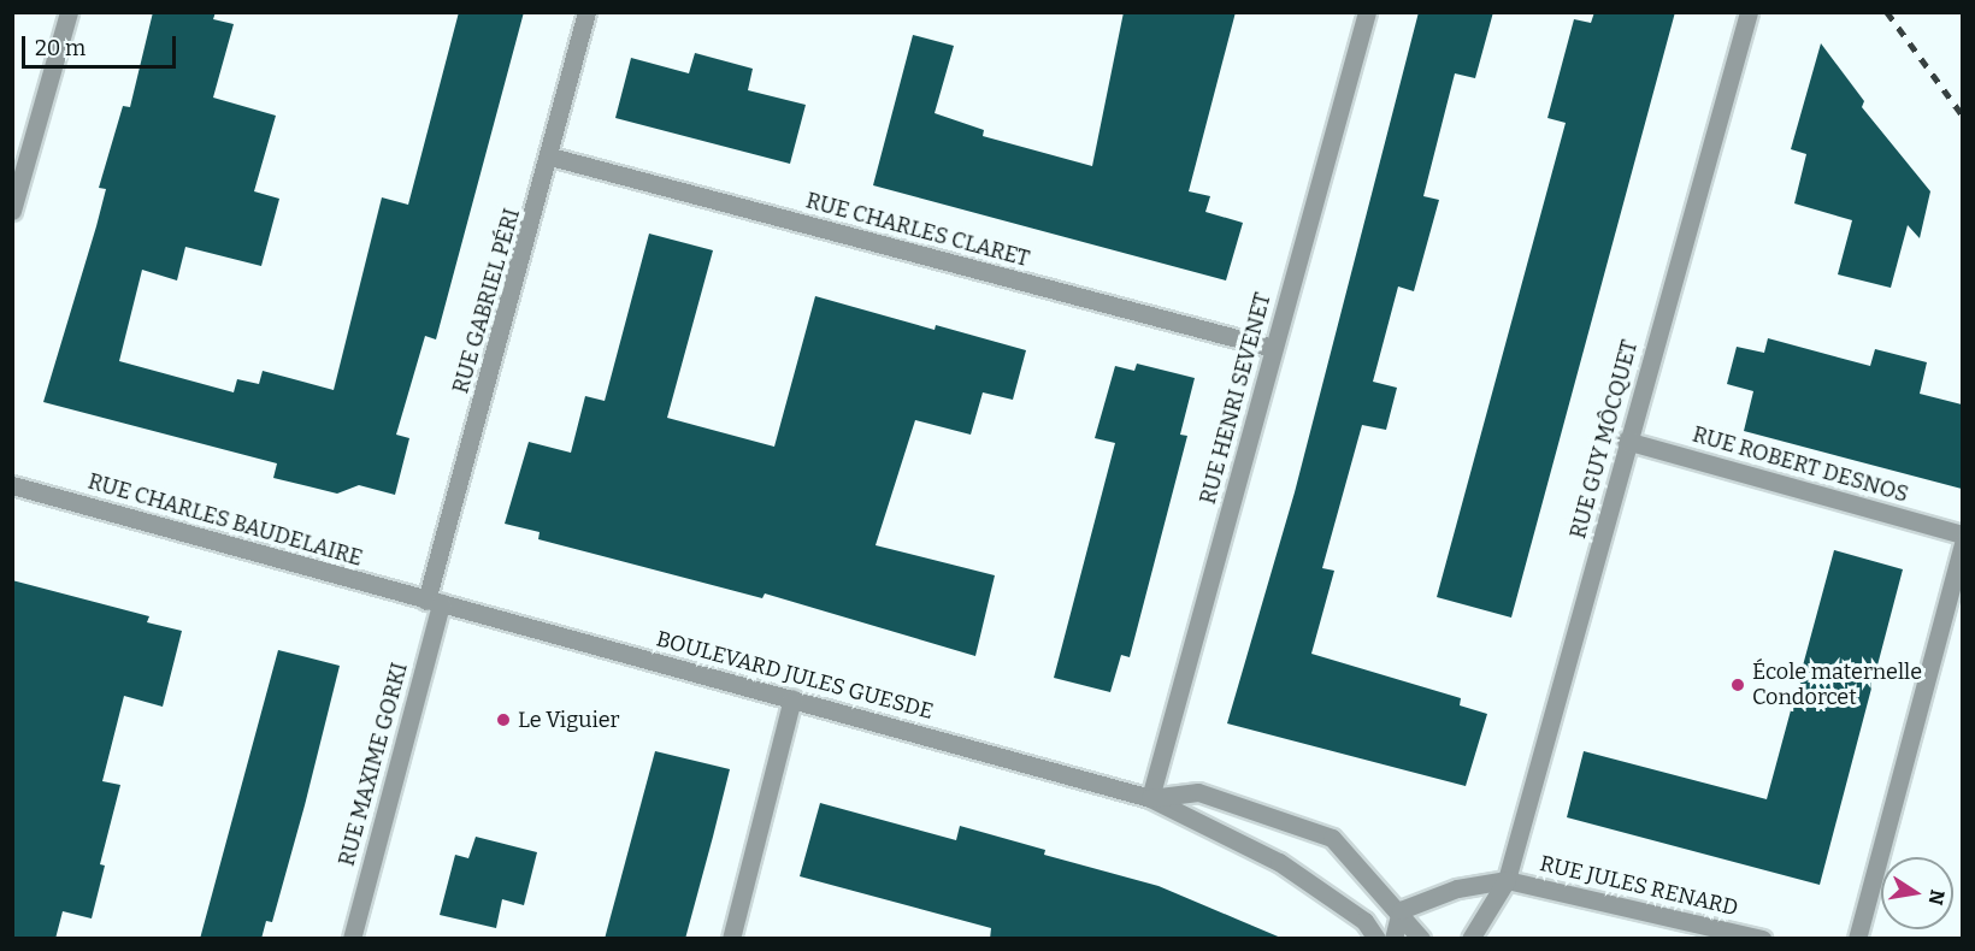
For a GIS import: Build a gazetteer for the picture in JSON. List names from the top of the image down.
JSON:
{
  "streets": {
    "street": [
      "RUE CHARLES CLARET",
      "RUE GABRIEL PÉRI",
      "RUE HENRI SEVENET",
      "RUE GUY MÔCQUET",
      "RUE ROBERT DESNOS",
      "RUE CHARLES BAUDELAIRE",
      "BOULEVARD JULES GUESDE",
      "RUE MAXIME GORKI",
      "RUE JULES RENARD"
    ]
  },
  "crossings": [
    ["RUE CHARLES CLARET", "RUE GABRIEL PÉRI"],
    ["RUE CHARLES CLARET", "RUE HENRI SEVENET"],
    ["RUE GABRIEL PÉRI", "RUE CHARLES BAUDELAIRE"],
    ["RUE GABRIEL PÉRI", "BOULEVARD JULES GUESDE"],
    ["RUE GABRIEL PÉRI", "RUE MAXIME GORKI"],
    ["RUE HENRI SEVENET", "BOULEVARD JULES GUESDE"],
    ["RUE GUY MÔCQUET", "RUE ROBERT DESNOS"],
    ["RUE GUY MÔCQUET", "RUE JULES RENARD"],
    ["RUE CHARLES BAUDELAIRE", "BOULEVARD JULES GUESDE"],
    ["RUE CHARLES BAUDELAIRE", "RUE MAXIME GORKI"],
    ["BOULEVARD JULES GUESDE", "RUE MAXIME GORKI"]
  ],
  "places": ["École maternelle Condorcet", "Le Viguier"],
  "scale_bar": "20 m",
  "north": "right"
}
